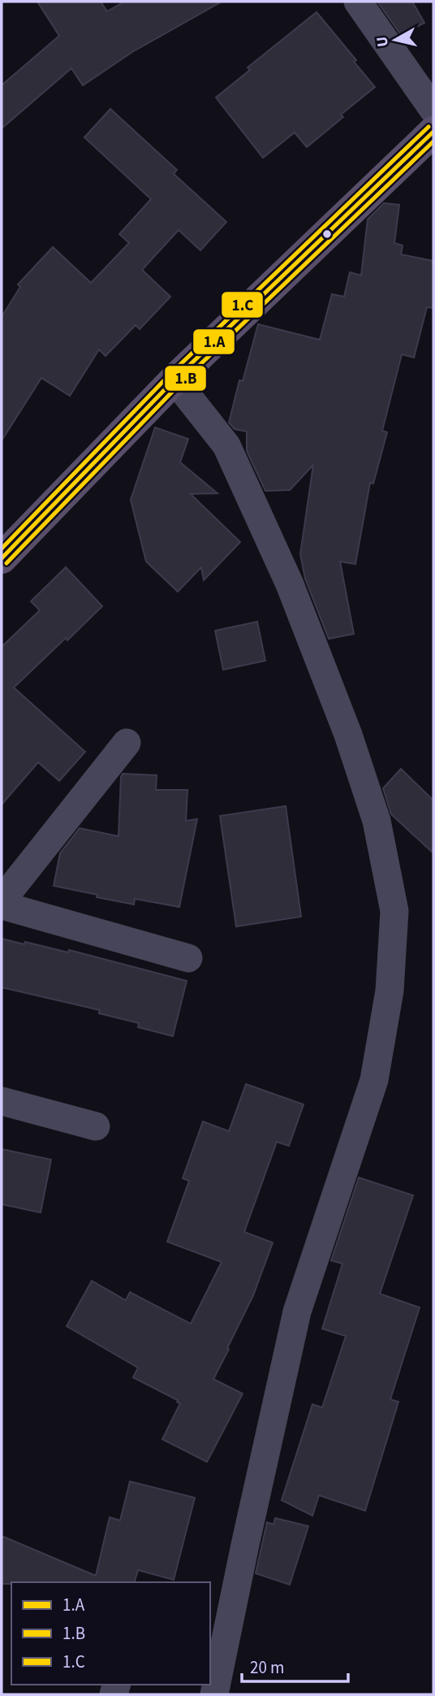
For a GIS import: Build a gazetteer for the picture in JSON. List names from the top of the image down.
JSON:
{
  "lines": ["transit line 1.C", "transit line 1.A", "transit line 1.B"],
  "legend": ["1.A", "1.B", "1.C"],
  "scale_bar": "20 m",
  "north": "left"
}
